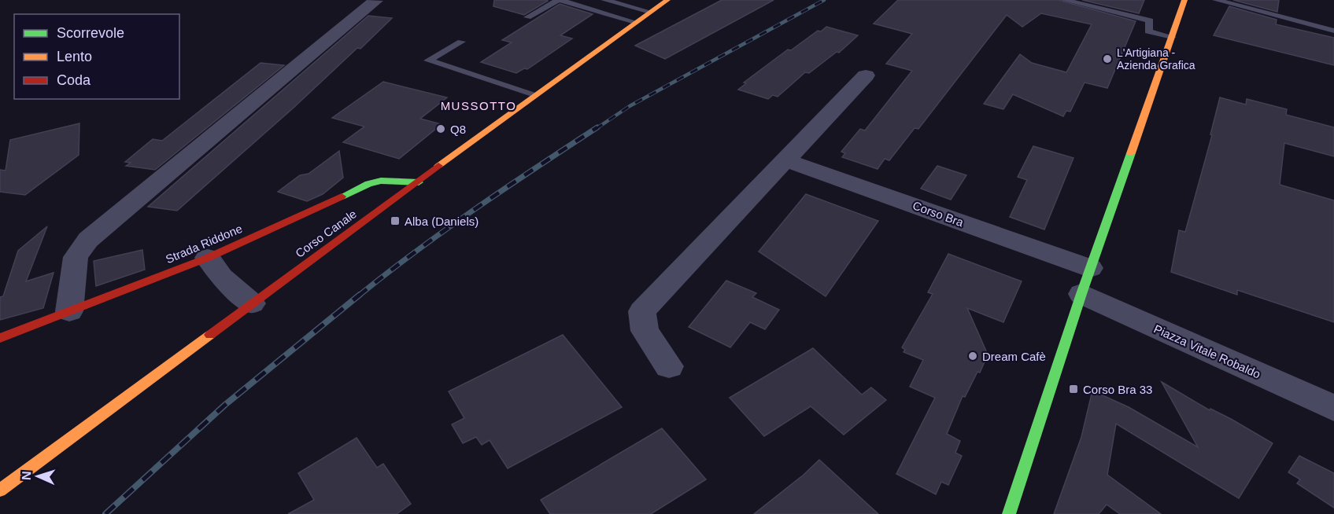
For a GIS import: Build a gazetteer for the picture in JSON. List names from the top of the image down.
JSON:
{
  "streets": {
    "street": [
      "Corso Bra",
      "Corso Canale",
      "Strada Riddone",
      "Piazza Vitale Robaldo"
    ]
  },
  "crossings": [
    ["Corso Bra", "Piazza Vitale Robaldo"],
    ["Corso Canale", "Strada Riddone"]
  ],
  "districts": ["MUSSOTTO"],
  "places": {
    "other": ["L'Artigiana - Azienda Grafica", "Q8", "Dream Cafè"],
    "transit": ["Alba (Daniels)", "Corso Bra 33"]
  },
  "legend": ["Scorrevole", "Lento", "Coda"],
  "north": "left"
}
